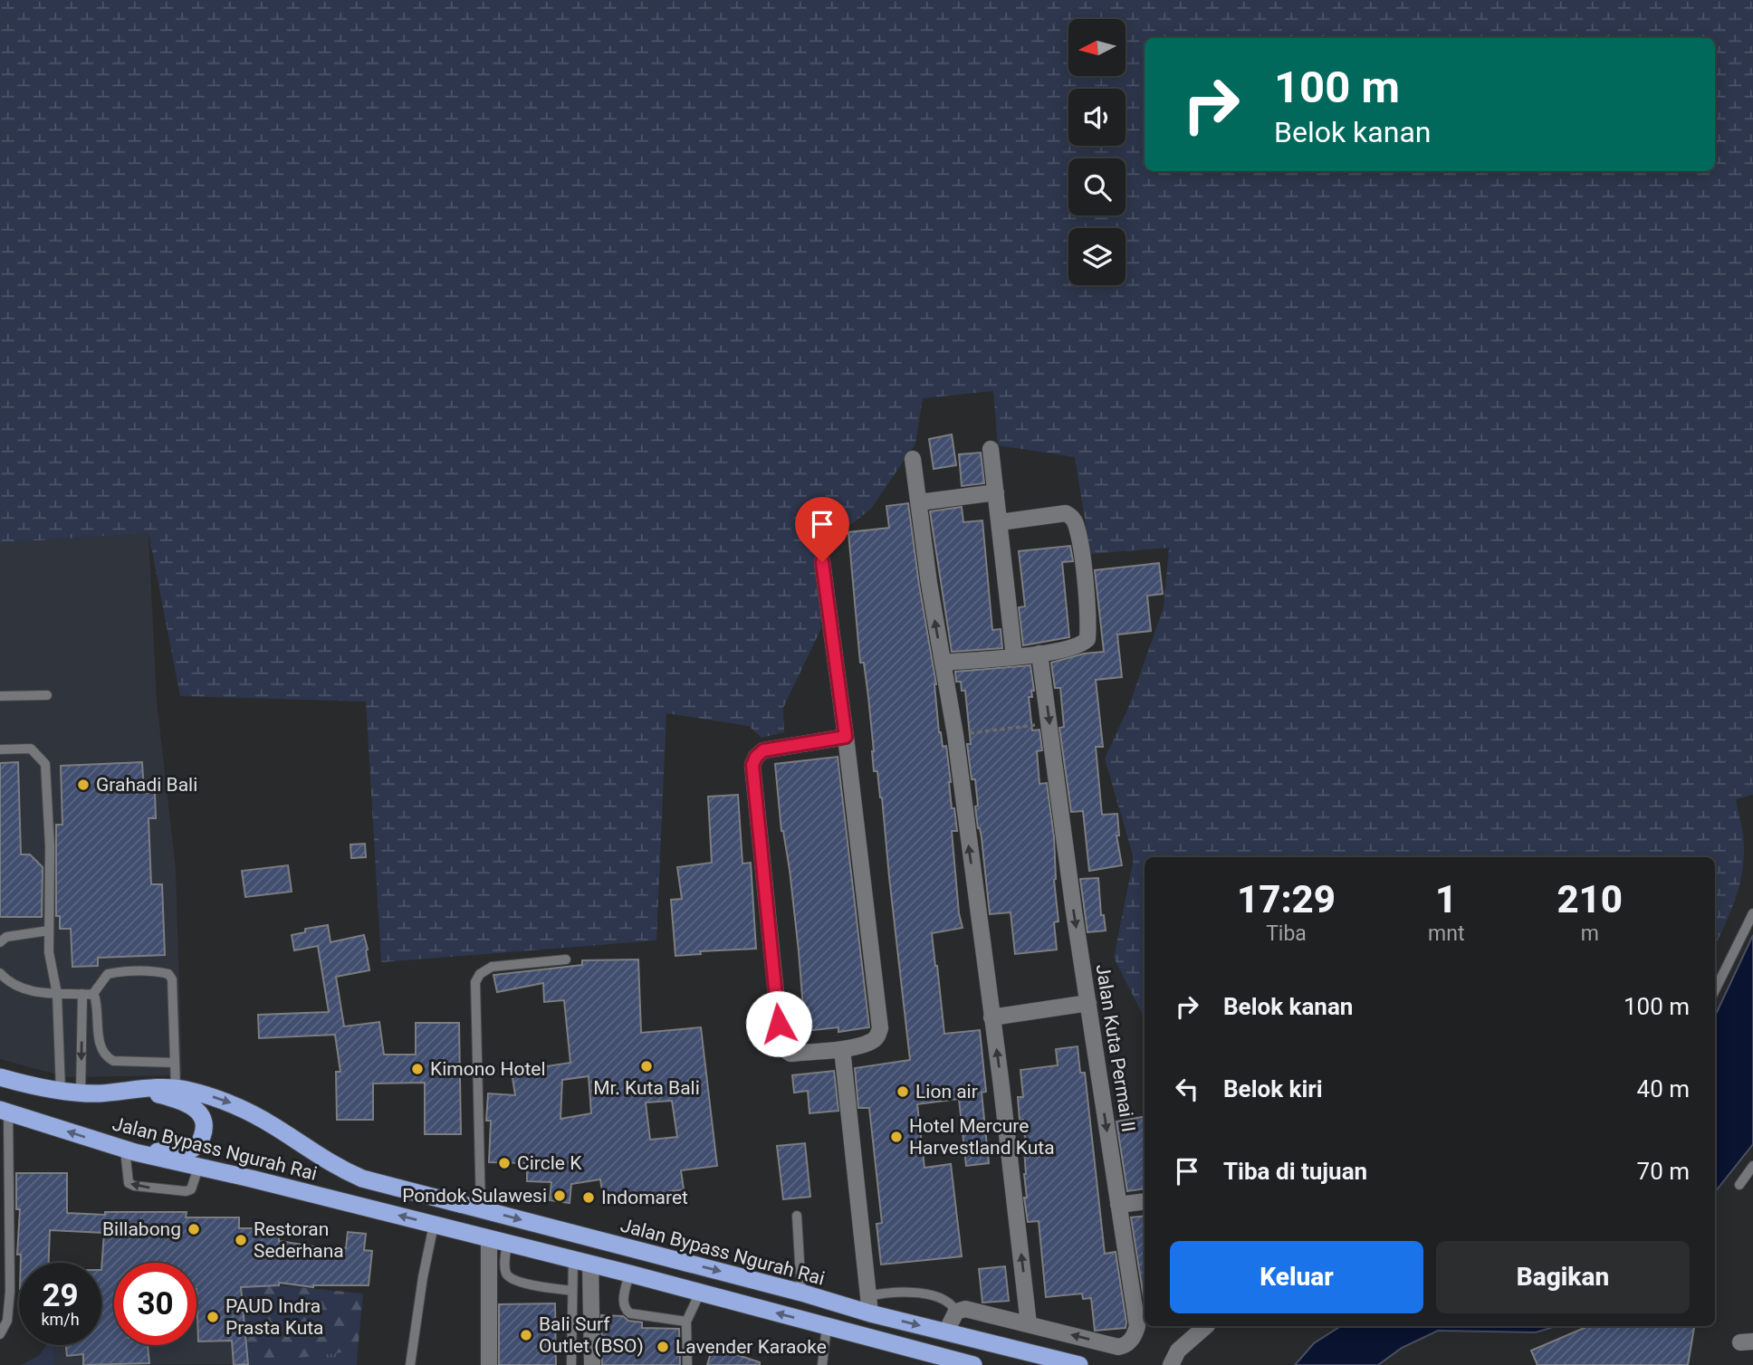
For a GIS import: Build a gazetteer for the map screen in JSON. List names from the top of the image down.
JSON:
{
  "streets": {
    "highway": ["Jalan Bypass Ngurah Rai"],
    "street": ["Jalan Kuta Permai II"]
  },
  "places": [
    "Grahadi Bali",
    "Mr. Kuta Bali",
    "Kimono Hotel",
    "Lion air",
    "Hotel Mercure Harvestland Kuta",
    "Circle K",
    "Pondok Sulawesi",
    "Indomaret",
    "Billabong",
    "Restoran Sederhana",
    "PAUD Indra Prasta Kuta",
    "Bali Surf Outlet (BSO)",
    "Lavender Karaoke"
  ],
  "north": "left",
  "page": {
    "turn": ["100 m", "Belok kanan"],
    "eta": [
      "17:29",
      "Tiba",
      "1",
      "mnt",
      "210",
      "m"
    ],
    "list": [
      {
        "name": "Belok kanan",
        "value": "100 m"
      },
      {
        "name": "Belok kiri",
        "value": "40 m"
      },
      {
        "name": "Tiba di tujuan",
        "value": "70 m"
      }
    ],
    "buttons": ["Keluar", "Bagikan"],
    "speed": "29 km/h",
    "limit": "30"
  }
}
